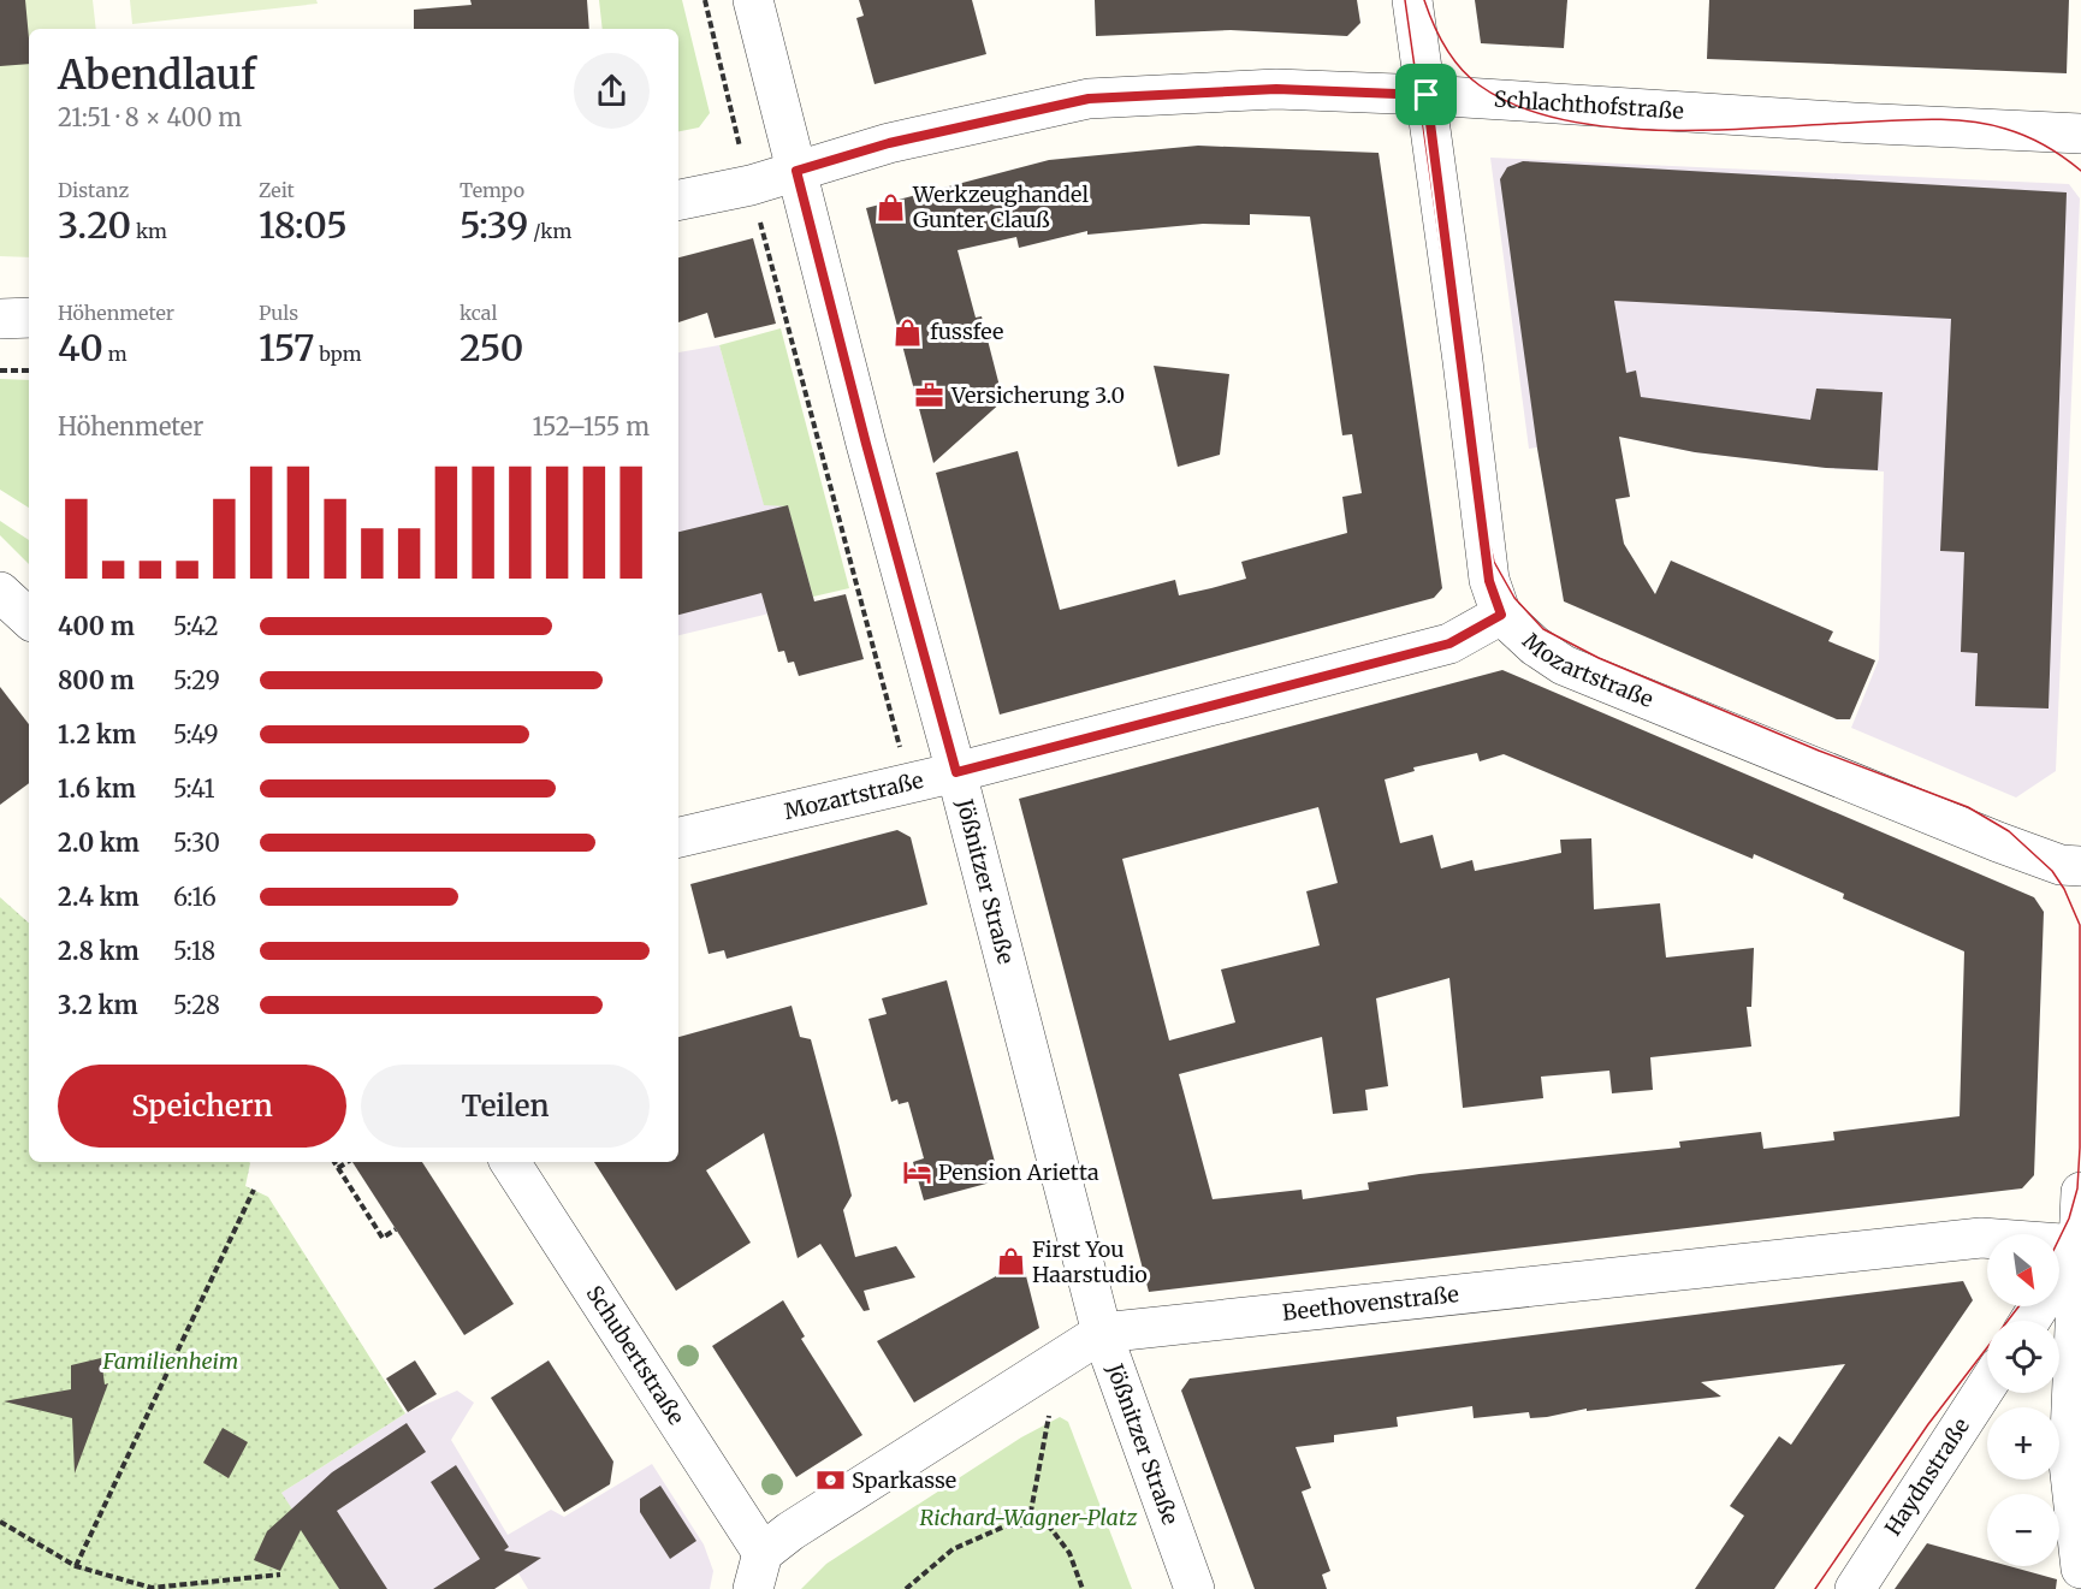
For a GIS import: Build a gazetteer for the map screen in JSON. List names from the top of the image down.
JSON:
{
  "streets": {
    "street": [
      "Schlachthofstraße",
      "Mozartstraße",
      "Jößnitzer Straße",
      "Beethovenstraße",
      "Schubertstraße",
      "Haydnstraße"
    ]
  },
  "crossings": [
    ["Schlachthofstraße", "Jößnitzer Straße"],
    ["Mozartstraße", "Jößnitzer Straße"],
    ["Jößnitzer Straße", "Beethovenstraße"],
    ["Beethovenstraße", "Schubertstraße"]
  ],
  "parks": ["Familienheim", "Richard-Wagner-Platz"],
  "places": {
    "shop": ["Werkzeughandel Gunter Clauß", "fussfee", "First You Haarstudio"],
    "office": ["Versicherung 3.0"],
    "hotel": ["Pension Arietta"],
    "bank": ["Sparkasse"]
  },
  "north": "bottom right",
  "page": {
    "heading": ["Abendlauf", "21:51 · 8 × 400 m"],
    "stats": [
      ["Distanz", "3.20 km"],
      ["Zeit", "18:05"],
      ["Tempo", "5:39 /km"],
      ["Höhenmeter", "40 m"],
      ["Puls", "157 bpm"],
      ["kcal", "250"]
    ],
    "chart": ["Höhenmeter", "152–155 m"],
    "list": [
      {
        "name": "400 m",
        "note": "5:42"
      },
      {
        "name": "800 m",
        "note": "5:29"
      },
      {
        "name": "1.2 km",
        "note": "5:49"
      },
      {
        "name": "1.6 km",
        "note": "5:41"
      },
      {
        "name": "2.0 km",
        "note": "5:30"
      },
      {
        "name": "2.4 km",
        "note": "6:16"
      },
      {
        "name": "2.8 km",
        "note": "5:18"
      },
      {
        "name": "3.2 km",
        "note": "5:28"
      }
    ],
    "buttons": ["Speichern", "Teilen"],
    "map_buttons": ["+", "−"]
  }
}
